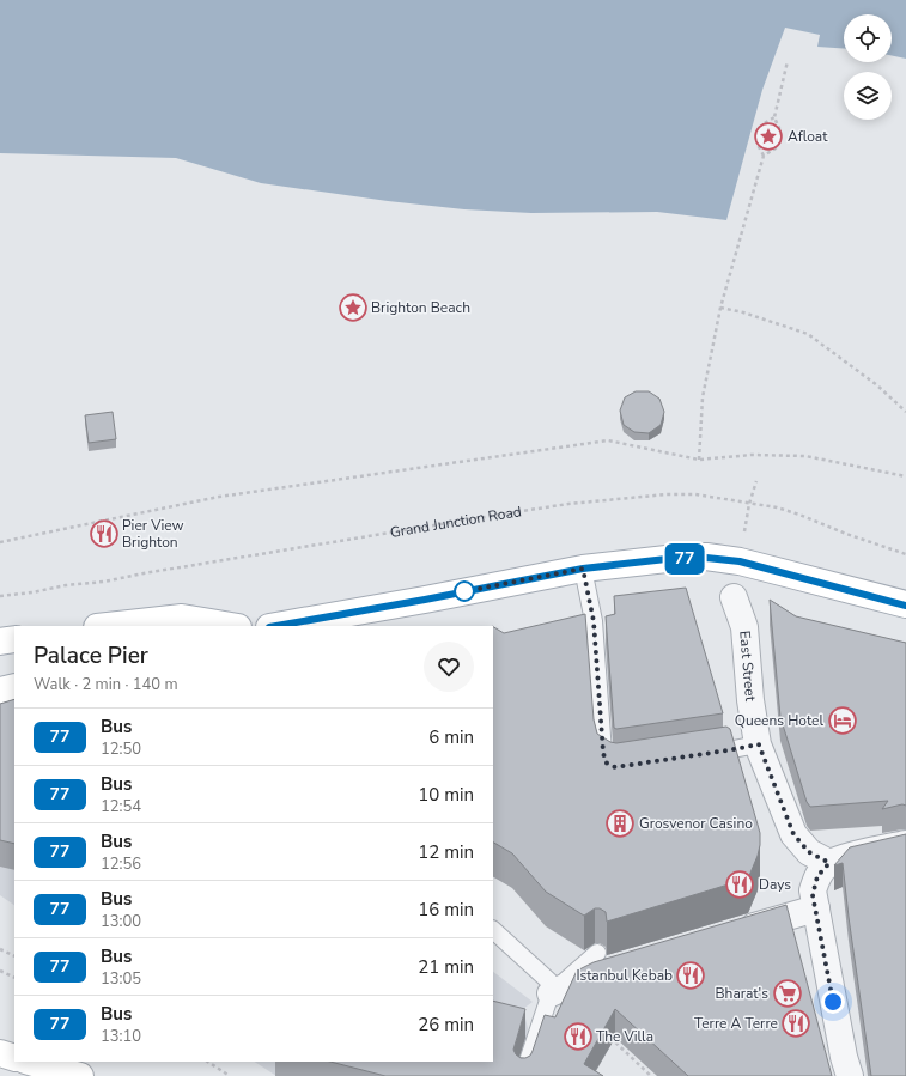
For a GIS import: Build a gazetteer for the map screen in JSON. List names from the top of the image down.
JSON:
{
  "streets": {
    "street": ["East Street"],
    "path": ["Grand Junction Road"]
  },
  "places": {
    "place": ["Afloat", "Brighton Beach"],
    "restaurant": [
      "Pier View Brighton",
      "Days",
      "Istanbul Kebab",
      "Terre A Terre",
      "The Villa"
    ],
    "hotel": ["Queens Hotel"],
    "building": ["Grosvenor Casino"],
    "supermarket": ["Bharat's"]
  },
  "lines": ["bus line 77"],
  "page": {
    "on_map": "77",
    "heading": ["Palace Pier", "Walk · 2 min · 140 m"],
    "list": [
      {
        "mark": "77",
        "name": "Bus",
        "note": "12:50",
        "value": "6 min"
      },
      {
        "mark": "77",
        "name": "Bus",
        "note": "12:54",
        "value": "10 min"
      },
      {
        "mark": "77",
        "name": "Bus",
        "note": "12:56",
        "value": "12 min"
      },
      {
        "mark": "77",
        "name": "Bus",
        "note": "13:00",
        "value": "16 min"
      },
      {
        "mark": "77",
        "name": "Bus",
        "note": "13:05",
        "value": "21 min"
      },
      {
        "mark": "77",
        "name": "Bus",
        "note": "13:10",
        "value": "26 min"
      }
    ]
  }
}
